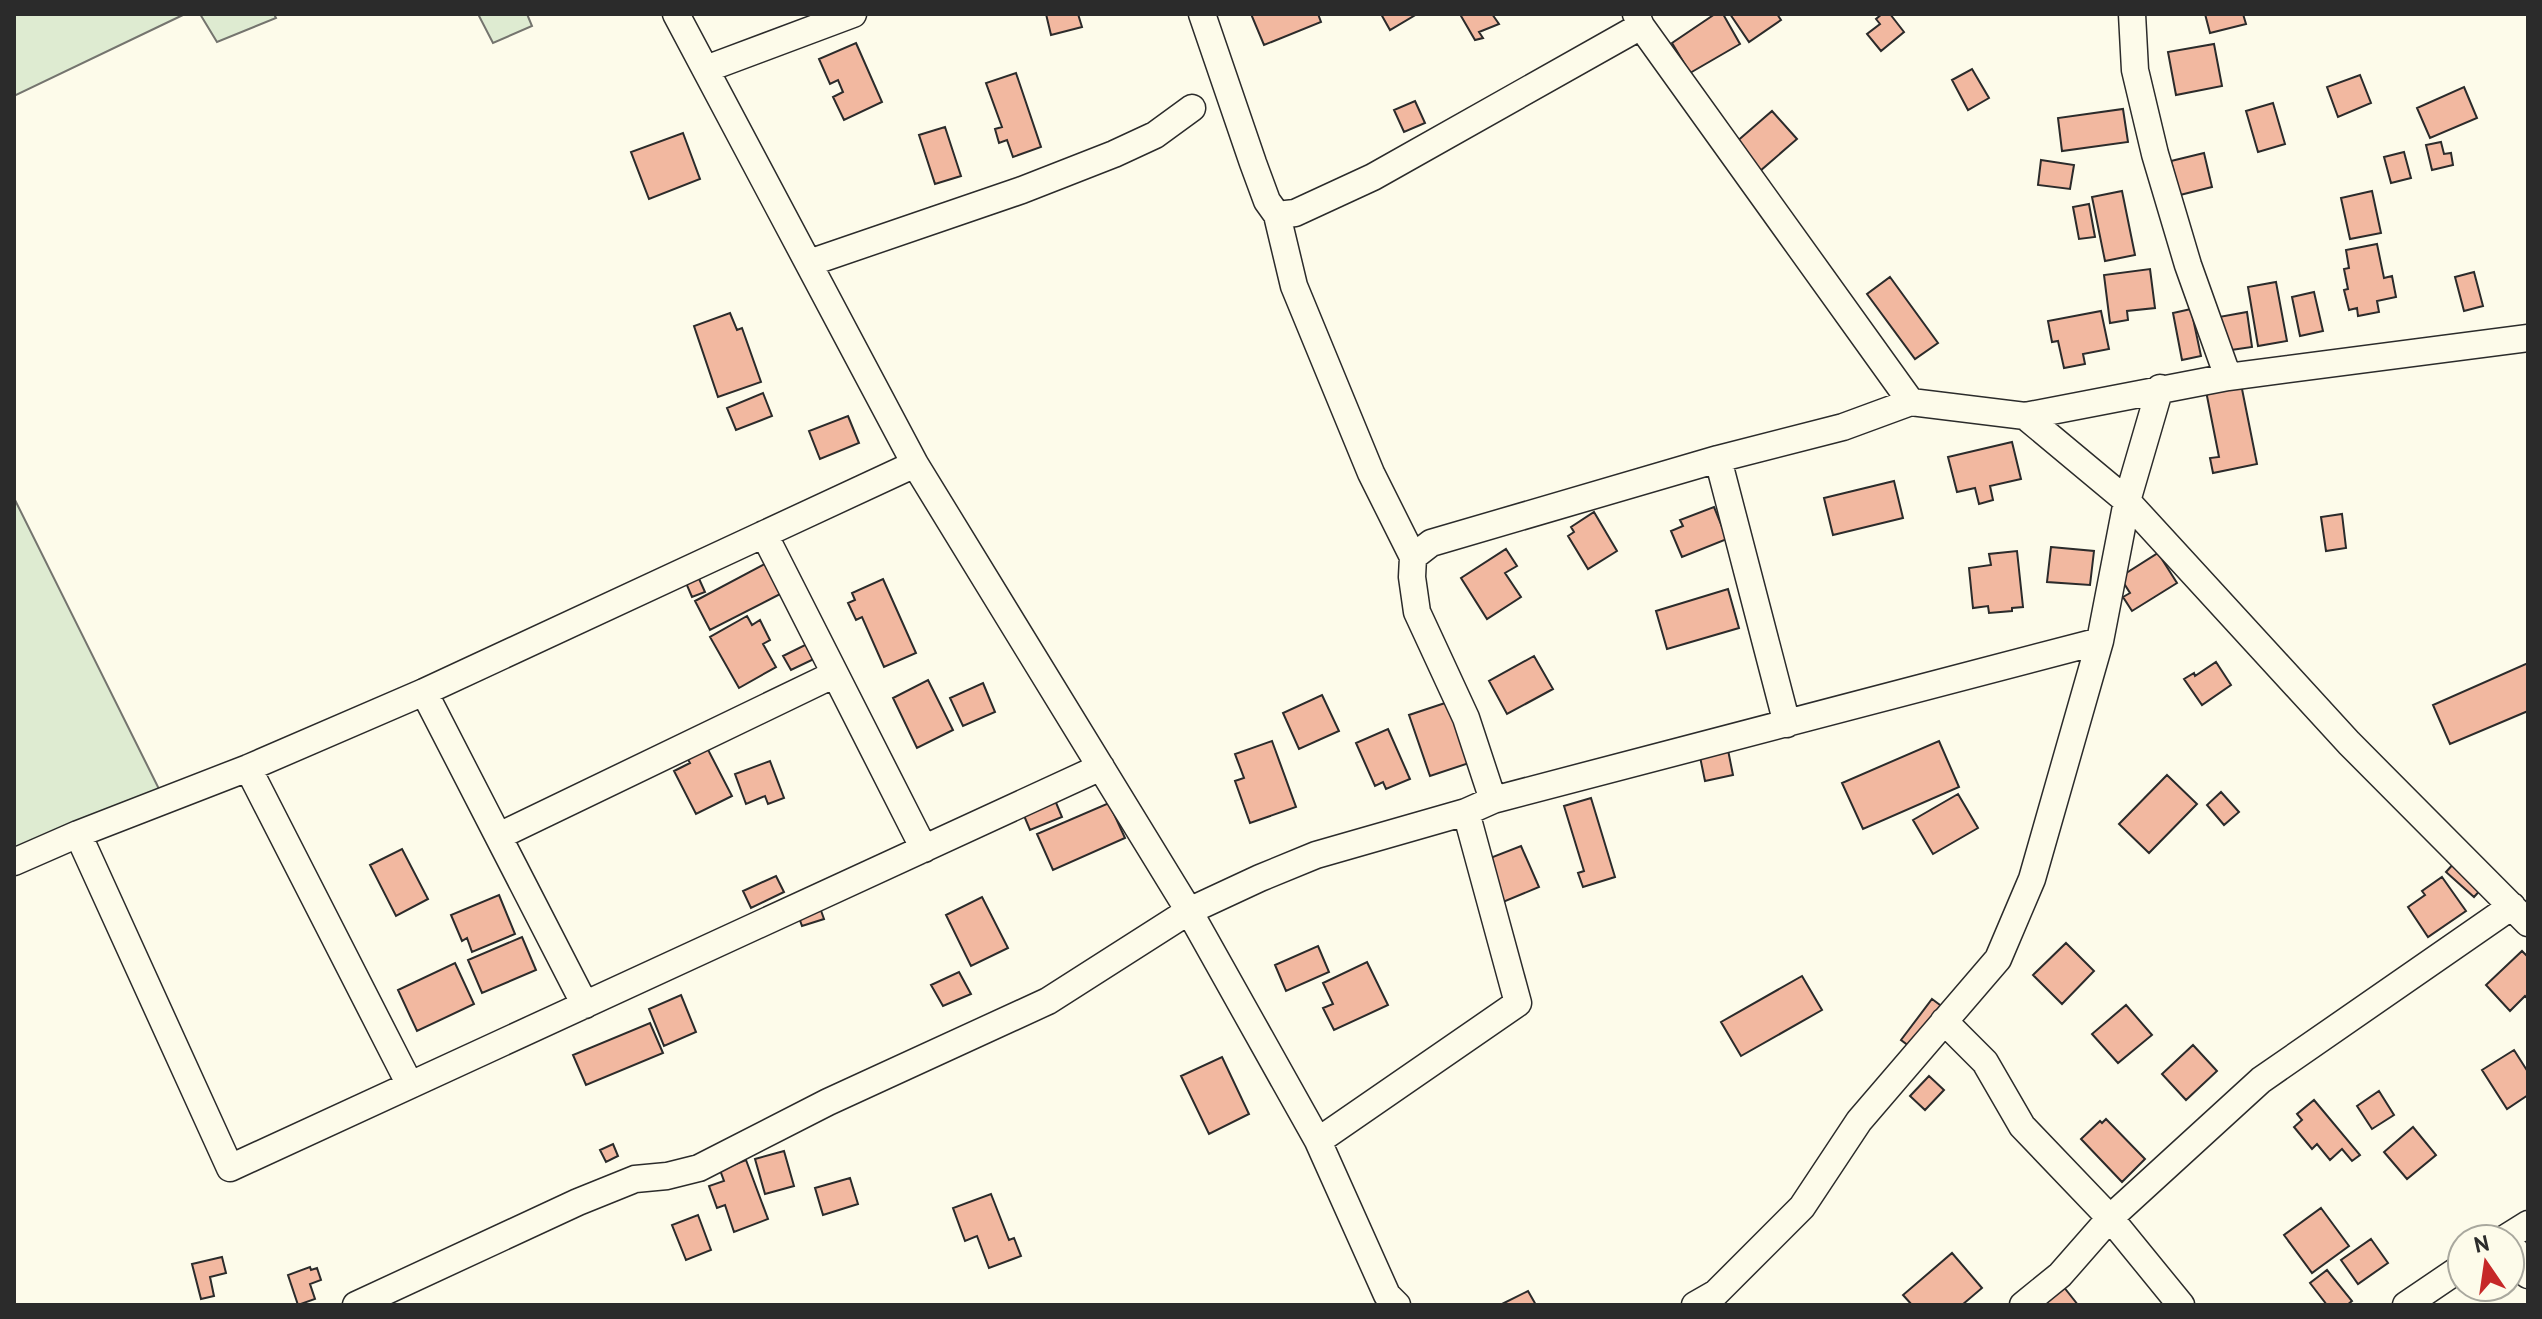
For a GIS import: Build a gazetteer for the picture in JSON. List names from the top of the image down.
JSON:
{
  "north": "top"
}
